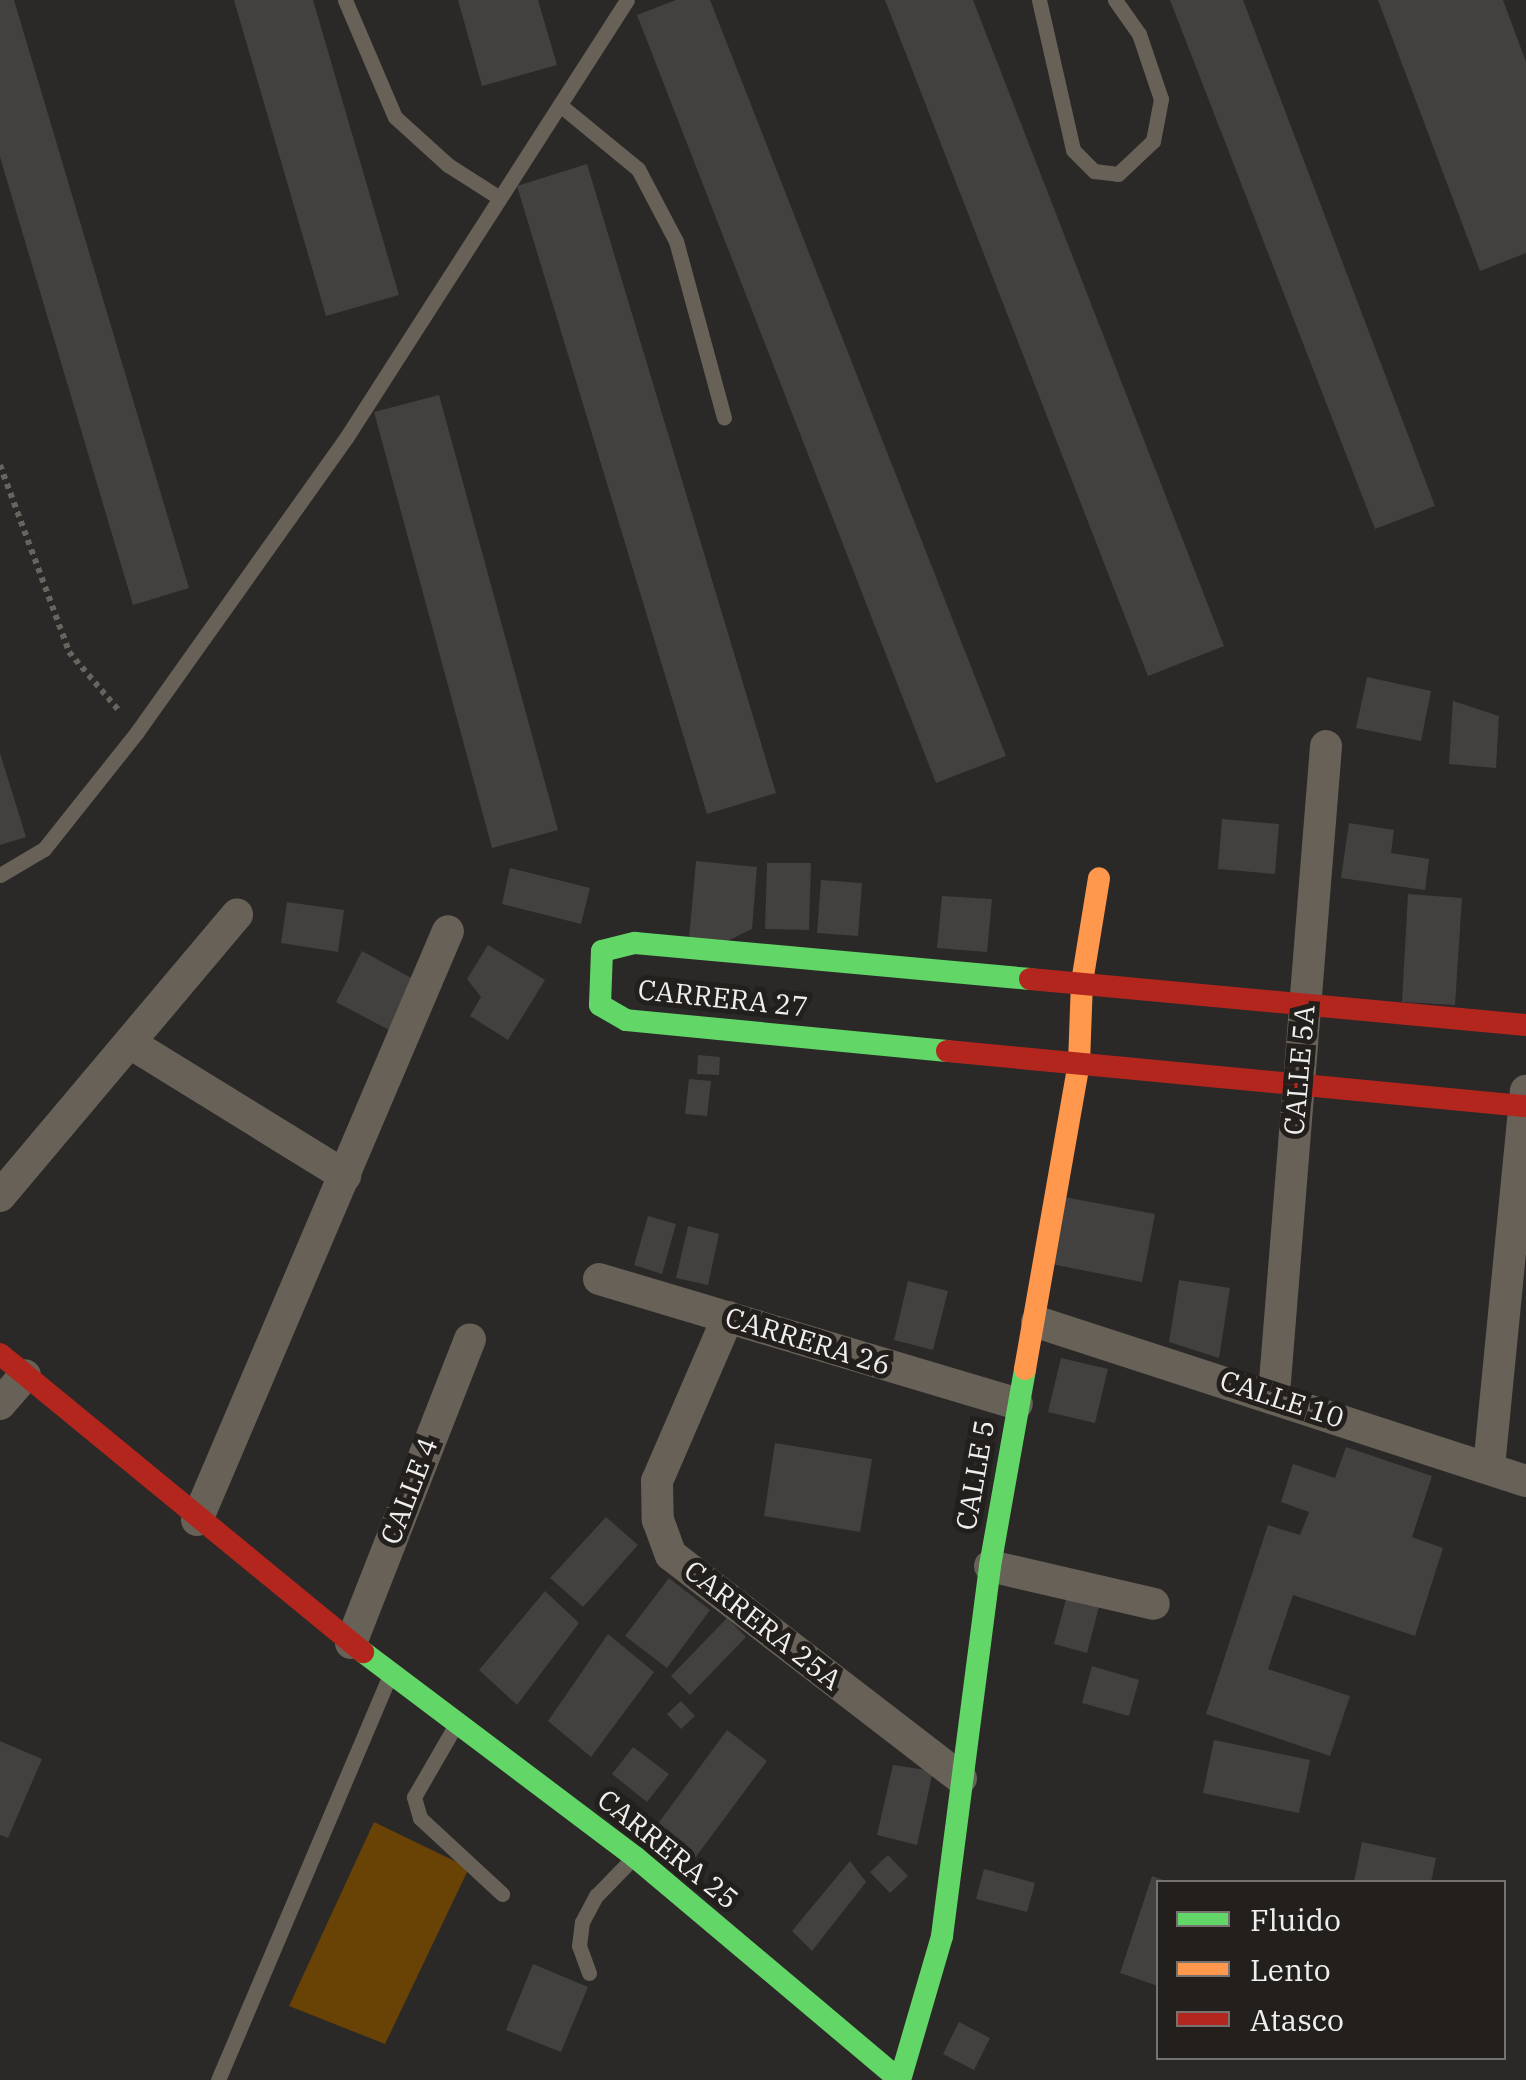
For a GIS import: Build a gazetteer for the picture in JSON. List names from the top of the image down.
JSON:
{
  "streets": {
    "street": [
      "CARRERA 27",
      "CALLE 5A",
      "CARRERA 26",
      "CALLE 10",
      "CALLE 5",
      "CALLE 4",
      "CARRERA 25A",
      "CARRERA 25"
    ]
  },
  "crossings": [
    ["CARRERA 27", "CALLE 5A"],
    ["CARRERA 27", "CALLE 5"],
    ["CALLE 5A", "CALLE 10"],
    ["CARRERA 26", "CALLE 5"],
    ["CARRERA 26", "CARRERA 25A"],
    ["CALLE 10", "CALLE 5"],
    ["CALLE 5", "CARRERA 25A"],
    ["CALLE 5", "CARRERA 25"],
    ["CALLE 4", "CARRERA 25"]
  ],
  "legend": ["Fluido", "Lento", "Atasco"]
}
